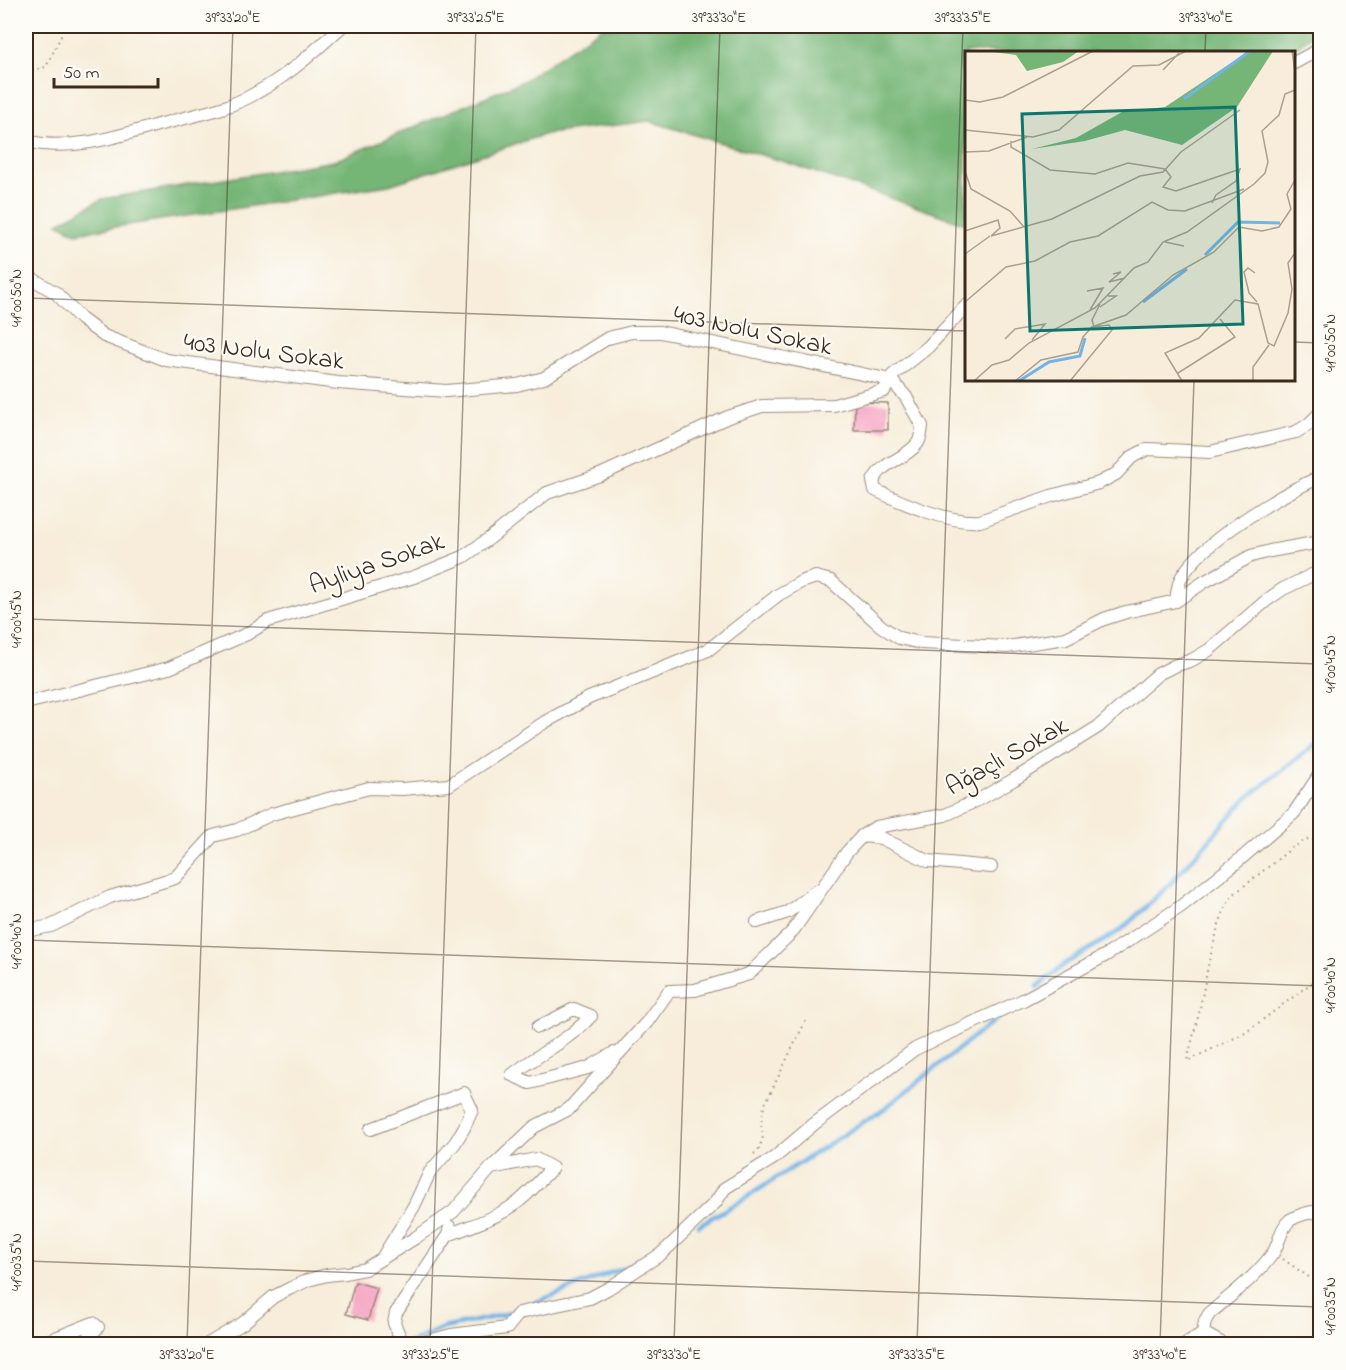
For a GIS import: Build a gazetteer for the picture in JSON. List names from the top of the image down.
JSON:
{
  "streets": {
    "street": ["403 Nolu Sokak", "Ayliya Sokak", "Ağaçlı Sokak"]
  },
  "crossings": [
    ["403 Nolu Sokak", "Ayliya Sokak"]
  ],
  "scale_bar": "50 m",
  "coordinates": [
    "39°33'20\"E",
    "39°33'25\"E",
    "39°33'30\"E",
    "39°33'35\"E",
    "39°33'40\"E",
    "41°00'50\"N",
    "41°00'45\"N",
    "41°00'40\"N",
    "41°00'35\"N"
  ]
}
